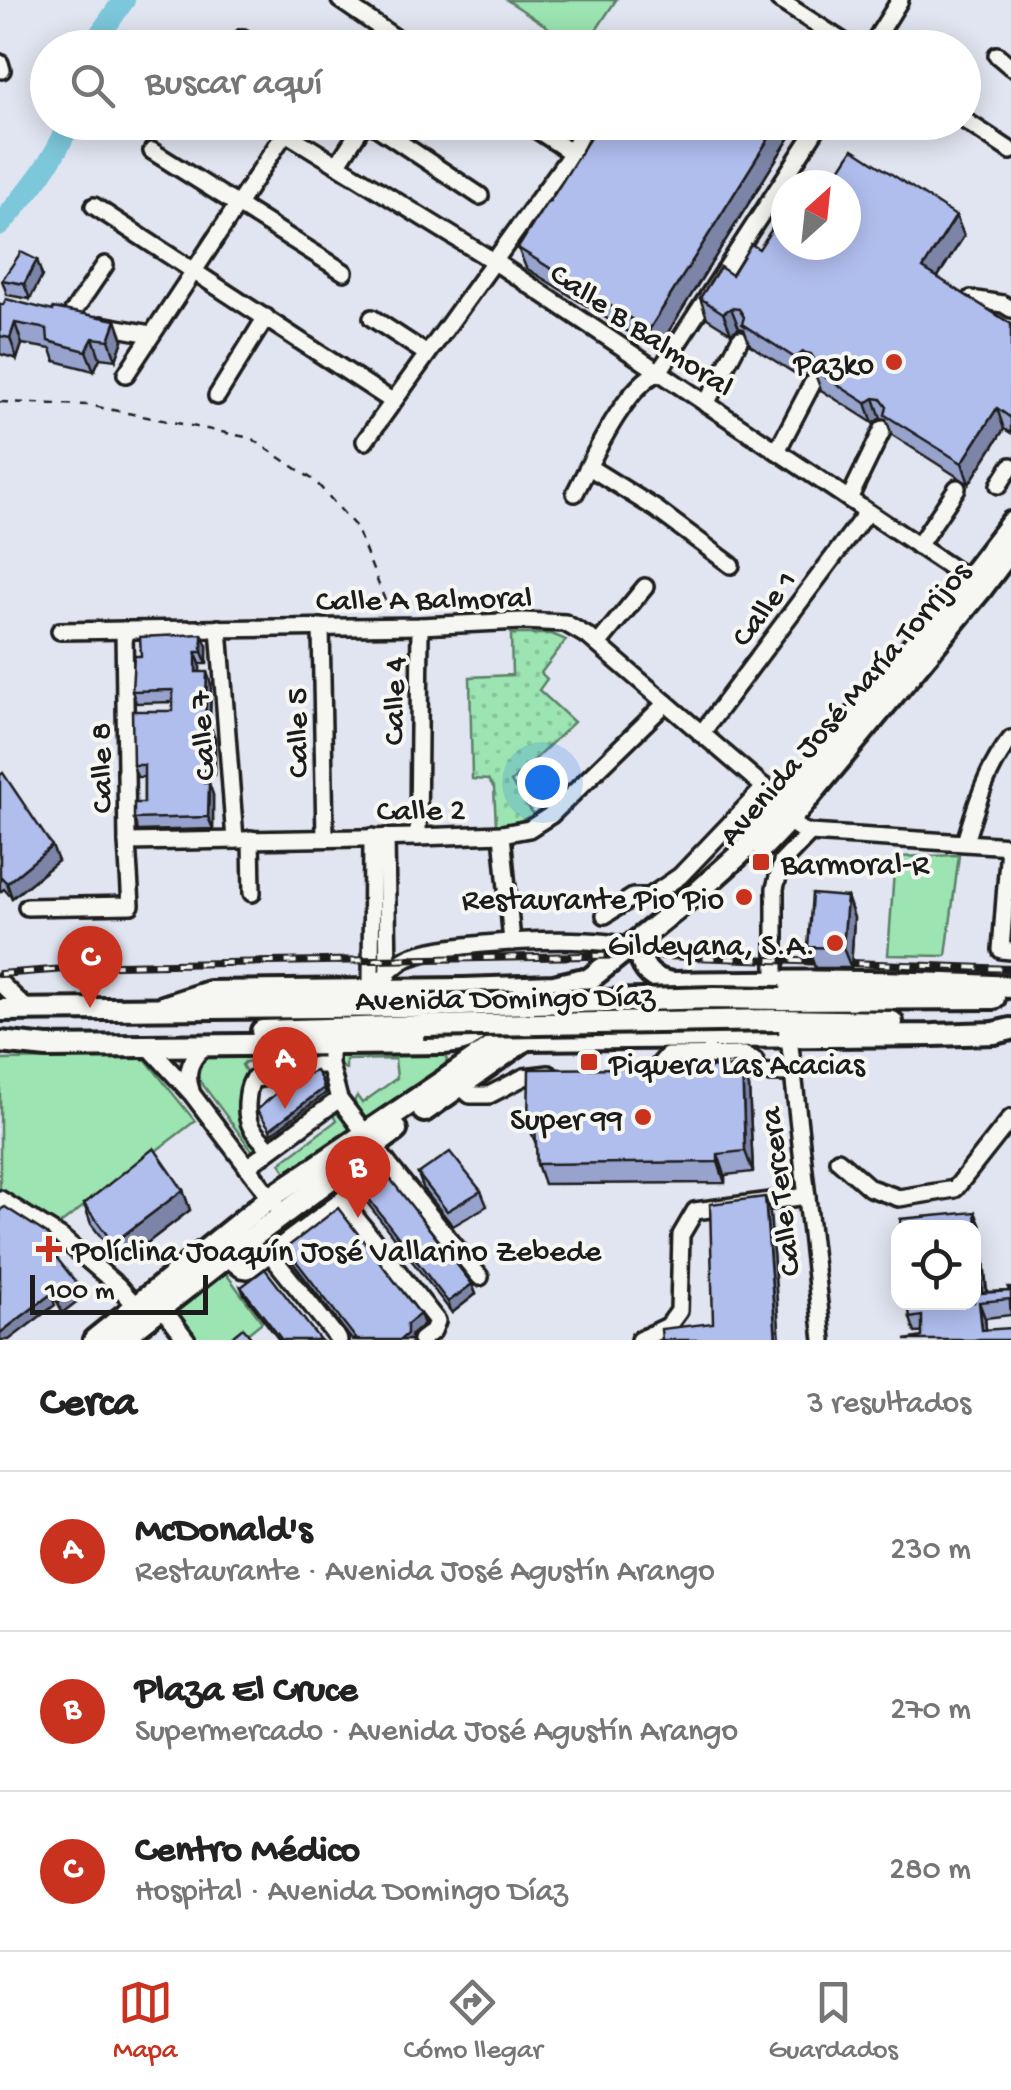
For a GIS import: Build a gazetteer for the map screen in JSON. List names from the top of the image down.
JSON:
{
  "streets": {
    "main road": ["Avenida José María Torrijos", "Avenida Domingo Díaz"],
    "street": [
      "Calle B Balmoral",
      "Calle A Balmoral",
      "Calle 1",
      "Calle 4",
      "Calle 5",
      "Calle 7",
      "Calle 8",
      "Calle 2",
      "Calle Tercera"
    ]
  },
  "crossings": [
    ["Calle B Balmoral", "Calle 1"],
    ["Calle B Balmoral", "Avenida José María Torrijos"],
    ["Calle A Balmoral", "Calle 1"],
    ["Calle A Balmoral", "Calle 4"],
    ["Calle A Balmoral", "Avenida José María Torrijos"],
    ["Calle A Balmoral", "Calle 5"],
    ["Calle A Balmoral", "Calle 7"],
    ["Calle A Balmoral", "Calle 8"],
    ["Calle A Balmoral", "Calle 2"],
    ["Calle 4", "Calle 2"],
    ["Calle 5", "Calle 2"],
    ["Calle 7", "Calle 2"],
    ["Calle 8", "Calle 2"],
    ["Avenida Domingo Díaz", "Calle Tercera"]
  ],
  "places": {
    "other": [
      "Pazko",
      "Restaurante Pio Pio",
      "Gildeyana, S.A.",
      "Super 99"
    ],
    "transit": ["Barmoral-R", "Piquera Las Acacias"],
    "health": ["Políclina Joaquín José Vallarino Zebede"]
  },
  "scale_bar": "100 m",
  "north": "top right",
  "page": {
    "search": "Buscar aquí",
    "pins": ["C", "A", "B"],
    "scale": "100 m",
    "heading": ["Cerca", "3 resultados"],
    "list": [
      {
        "mark": "A",
        "name": "McDonald's",
        "note": "Restaurante · Avenida José Agustín Arango",
        "value": "230 m"
      },
      {
        "mark": "B",
        "name": "Plaza El Cruce",
        "note": "Supermercado · Avenida José Agustín Arango",
        "value": "270 m"
      },
      {
        "mark": "C",
        "name": "Centro Médico",
        "note": "Hospital · Avenida Domingo Díaz",
        "value": "280 m"
      }
    ],
    "nav": ["Mapa", "Cómo llegar", "Guardados"]
  }
}
